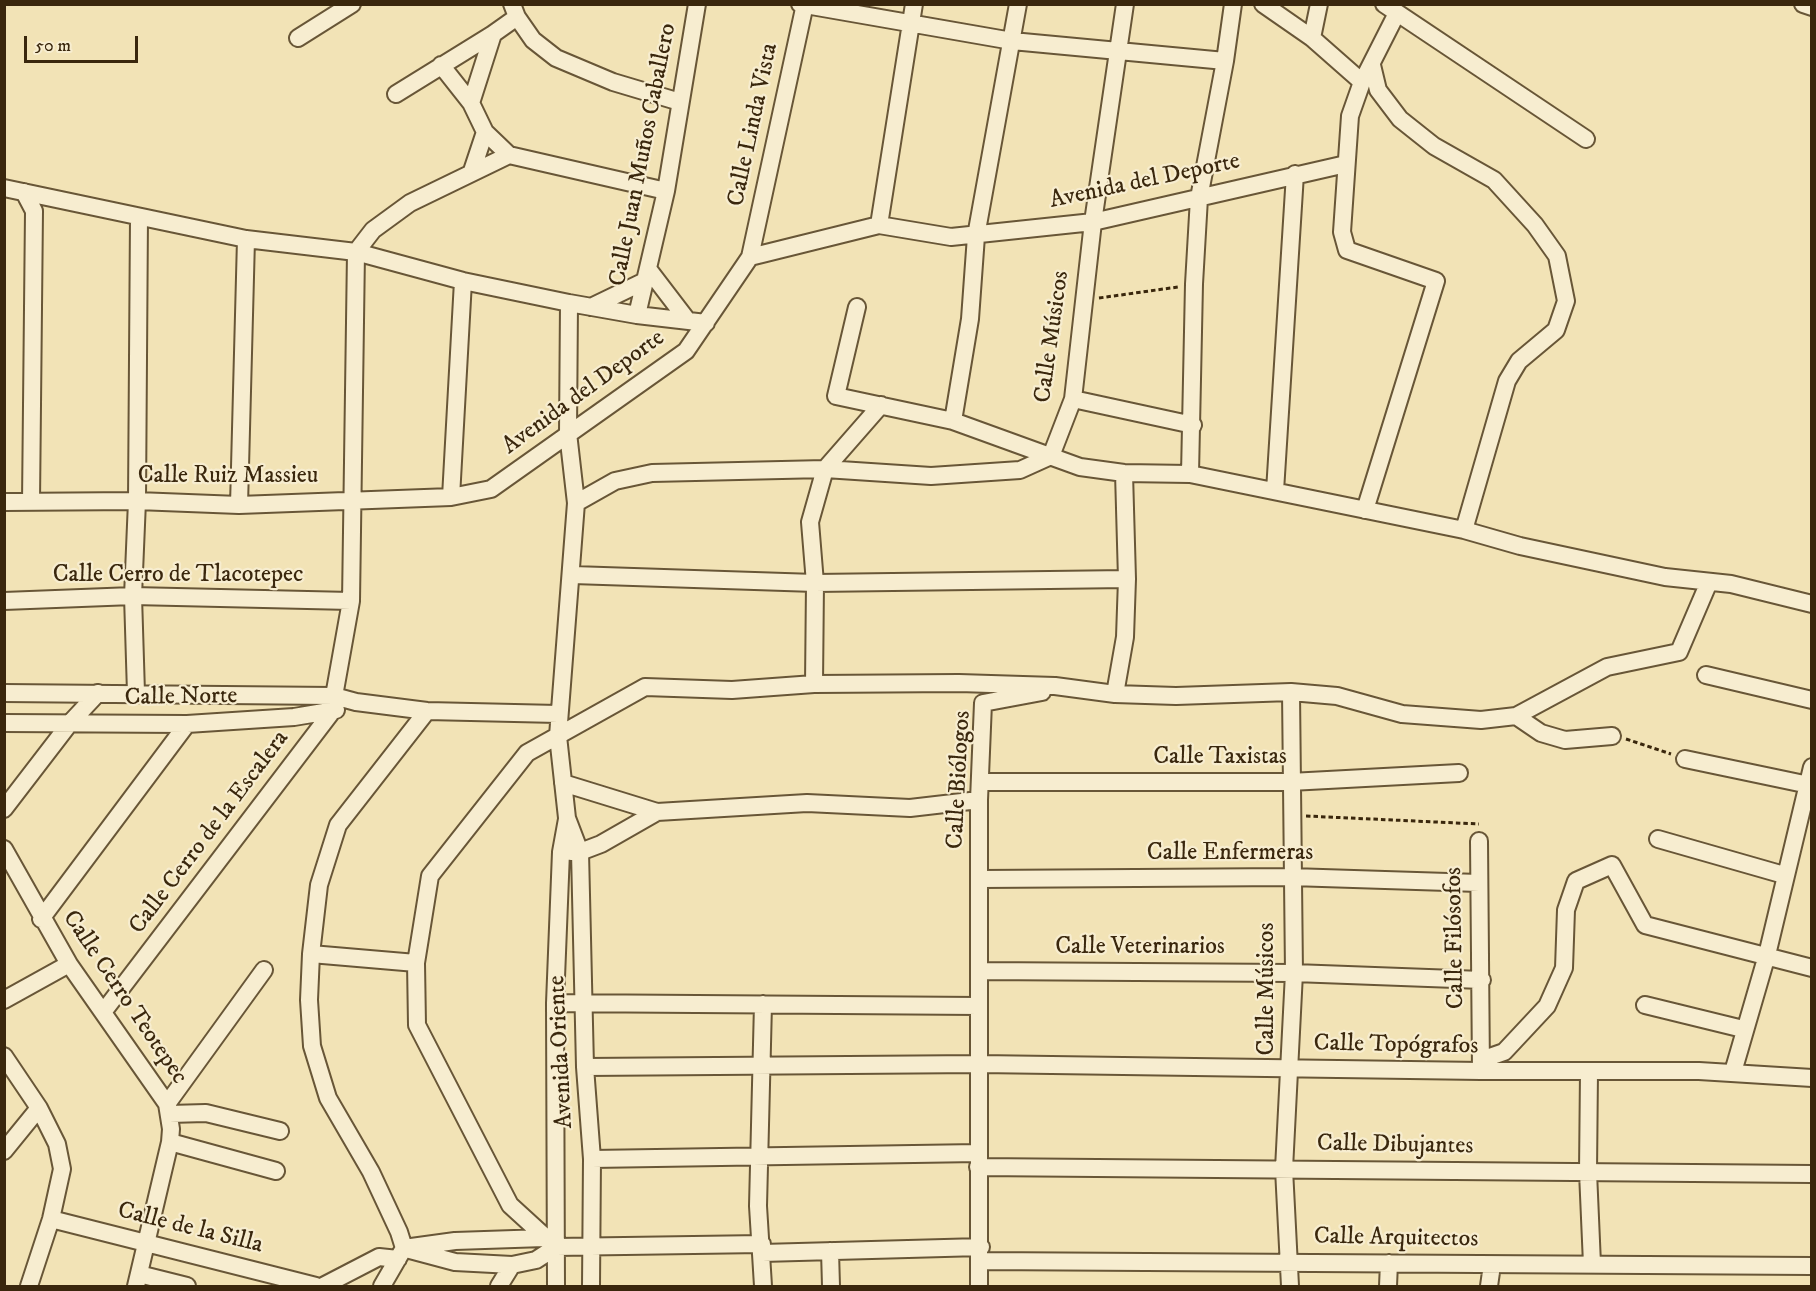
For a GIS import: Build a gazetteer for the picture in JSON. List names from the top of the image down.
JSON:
{
  "streets": {
    "street": [
      "Calle Linda Vista",
      "Calle Juan Muños Caballero",
      "Avenida del Deporte",
      "Calle Músicos",
      "Calle Ruiz Massieu",
      "Calle Cerro de Tlacotepec",
      "Calle Norte",
      "Calle Taxistas",
      "Calle Biólogos",
      "Calle Cerro de la Escalera",
      "Calle Enfermeras",
      "Calle Filósofos",
      "Calle Veterinarios",
      "Calle Cerro Teotepec",
      "Calle Topógrafos",
      "Avenida Oriente",
      "Calle Dibujantes",
      "Calle de la Silla",
      "Calle Arquitectos"
    ]
  },
  "crossings": [
    ["Calle Linda Vista", "Avenida del Deporte"],
    ["Avenida del Deporte", "Calle Músicos"],
    ["Avenida del Deporte", "Calle Ruiz Massieu"],
    ["Avenida del Deporte", "Avenida Oriente"],
    ["Calle Músicos", "Calle Taxistas"],
    ["Calle Músicos", "Calle Biólogos"],
    ["Calle Músicos", "Calle Enfermeras"],
    ["Calle Músicos", "Calle Veterinarios"],
    ["Calle Músicos", "Calle Topógrafos"],
    ["Calle Músicos", "Calle Dibujantes"],
    ["Calle Músicos", "Calle Arquitectos"],
    ["Calle Norte", "Calle Cerro de la Escalera"],
    ["Calle Norte", "Avenida Oriente"],
    ["Calle Taxistas", "Calle Biólogos"],
    ["Calle Biólogos", "Calle Enfermeras"],
    ["Calle Biólogos", "Calle Veterinarios"],
    ["Calle Biólogos", "Calle Topógrafos"],
    ["Calle Biólogos", "Calle Dibujantes"],
    ["Calle Biólogos", "Calle Arquitectos"],
    ["Calle Cerro de la Escalera", "Calle Cerro Teotepec"],
    ["Calle Enfermeras", "Calle Filósofos"],
    ["Calle Filósofos", "Calle Veterinarios"],
    ["Calle Filósofos", "Calle Topógrafos"],
    ["Calle Cerro Teotepec", "Calle de la Silla"],
    ["Calle Topógrafos", "Avenida Oriente"],
    ["Avenida Oriente", "Calle Dibujantes"],
    ["Avenida Oriente", "Calle Arquitectos"]
  ],
  "scale_bar": "50 m"
}
